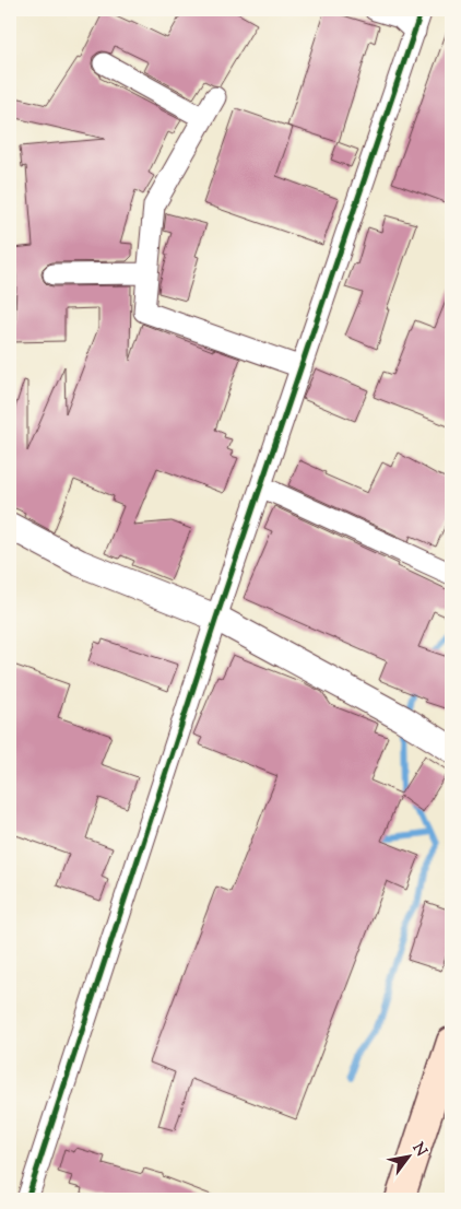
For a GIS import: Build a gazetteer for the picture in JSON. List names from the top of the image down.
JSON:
{
  "north": "top right"
}
